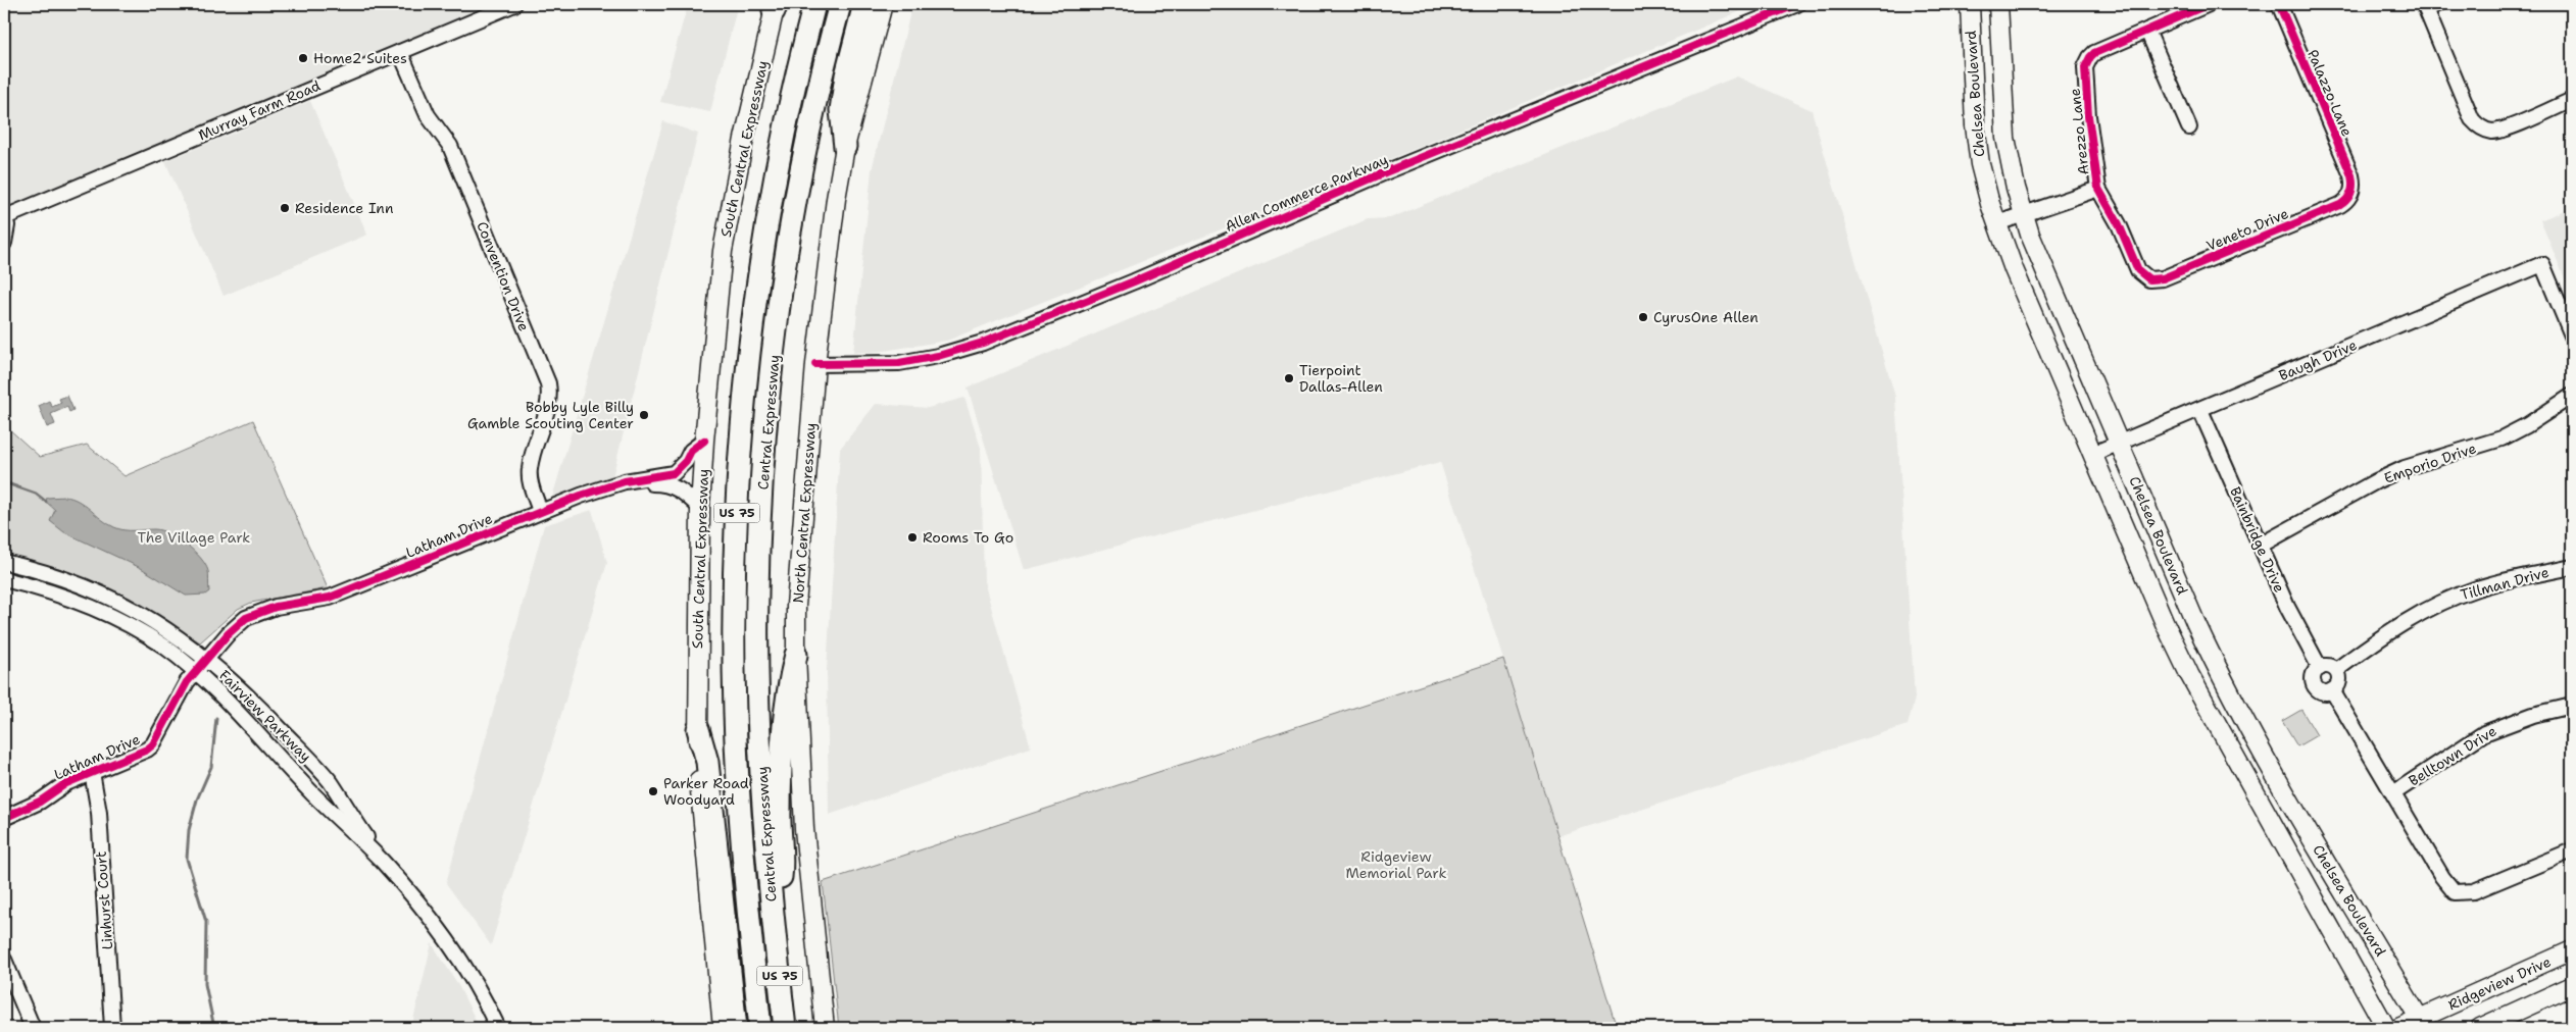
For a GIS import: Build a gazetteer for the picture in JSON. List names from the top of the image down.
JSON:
{
  "streets": {
    "highway": ["Central Expressway", "US 75"],
    "main road": [
      "Chelsea Boulevard",
      "South Central Expressway",
      "North Central Expressway",
      "Ridgeview Drive"
    ],
    "street": [
      "Palazzo Lane",
      "Murray Farm Road",
      "Arezzo Lane",
      "Allen Commerce Parkway",
      "Veneto Drive",
      "Convention Drive",
      "Baugh Drive",
      "Emporio Drive",
      "Latham Drive",
      "Bainbridge Drive",
      "Tillman Drive",
      "Fairview Parkway",
      "Belltown Drive",
      "Linhurst Court"
    ]
  },
  "crossings": [
    ["Palazzo Lane", "Veneto Drive"],
    ["Chelsea Boulevard", "Baugh Drive"],
    ["Chelsea Boulevard", "Ridgeview Drive"],
    ["Murray Farm Road", "Convention Drive"],
    ["Arezzo Lane", "Veneto Drive"],
    ["South Central Expressway", "Latham Drive"],
    ["Allen Commerce Parkway", "North Central Expressway"],
    ["Convention Drive", "Latham Drive"],
    ["Baugh Drive", "Bainbridge Drive"],
    ["Emporio Drive", "Bainbridge Drive"],
    ["Latham Drive", "Fairview Parkway"],
    ["Latham Drive", "Linhurst Court"],
    ["Bainbridge Drive", "Tillman Drive"]
  ],
  "parks": ["The Village Park", "Ridgeview Memorial Park"],
  "places": [
    "Home2 Suites",
    "Residence Inn",
    "CyrusOne Allen",
    "Tierpoint Dallas-Allen",
    "Bobby Lyle Billy Gamble Scouting Center",
    "Rooms To Go",
    "Parker Road Woodyard"
  ]
}
